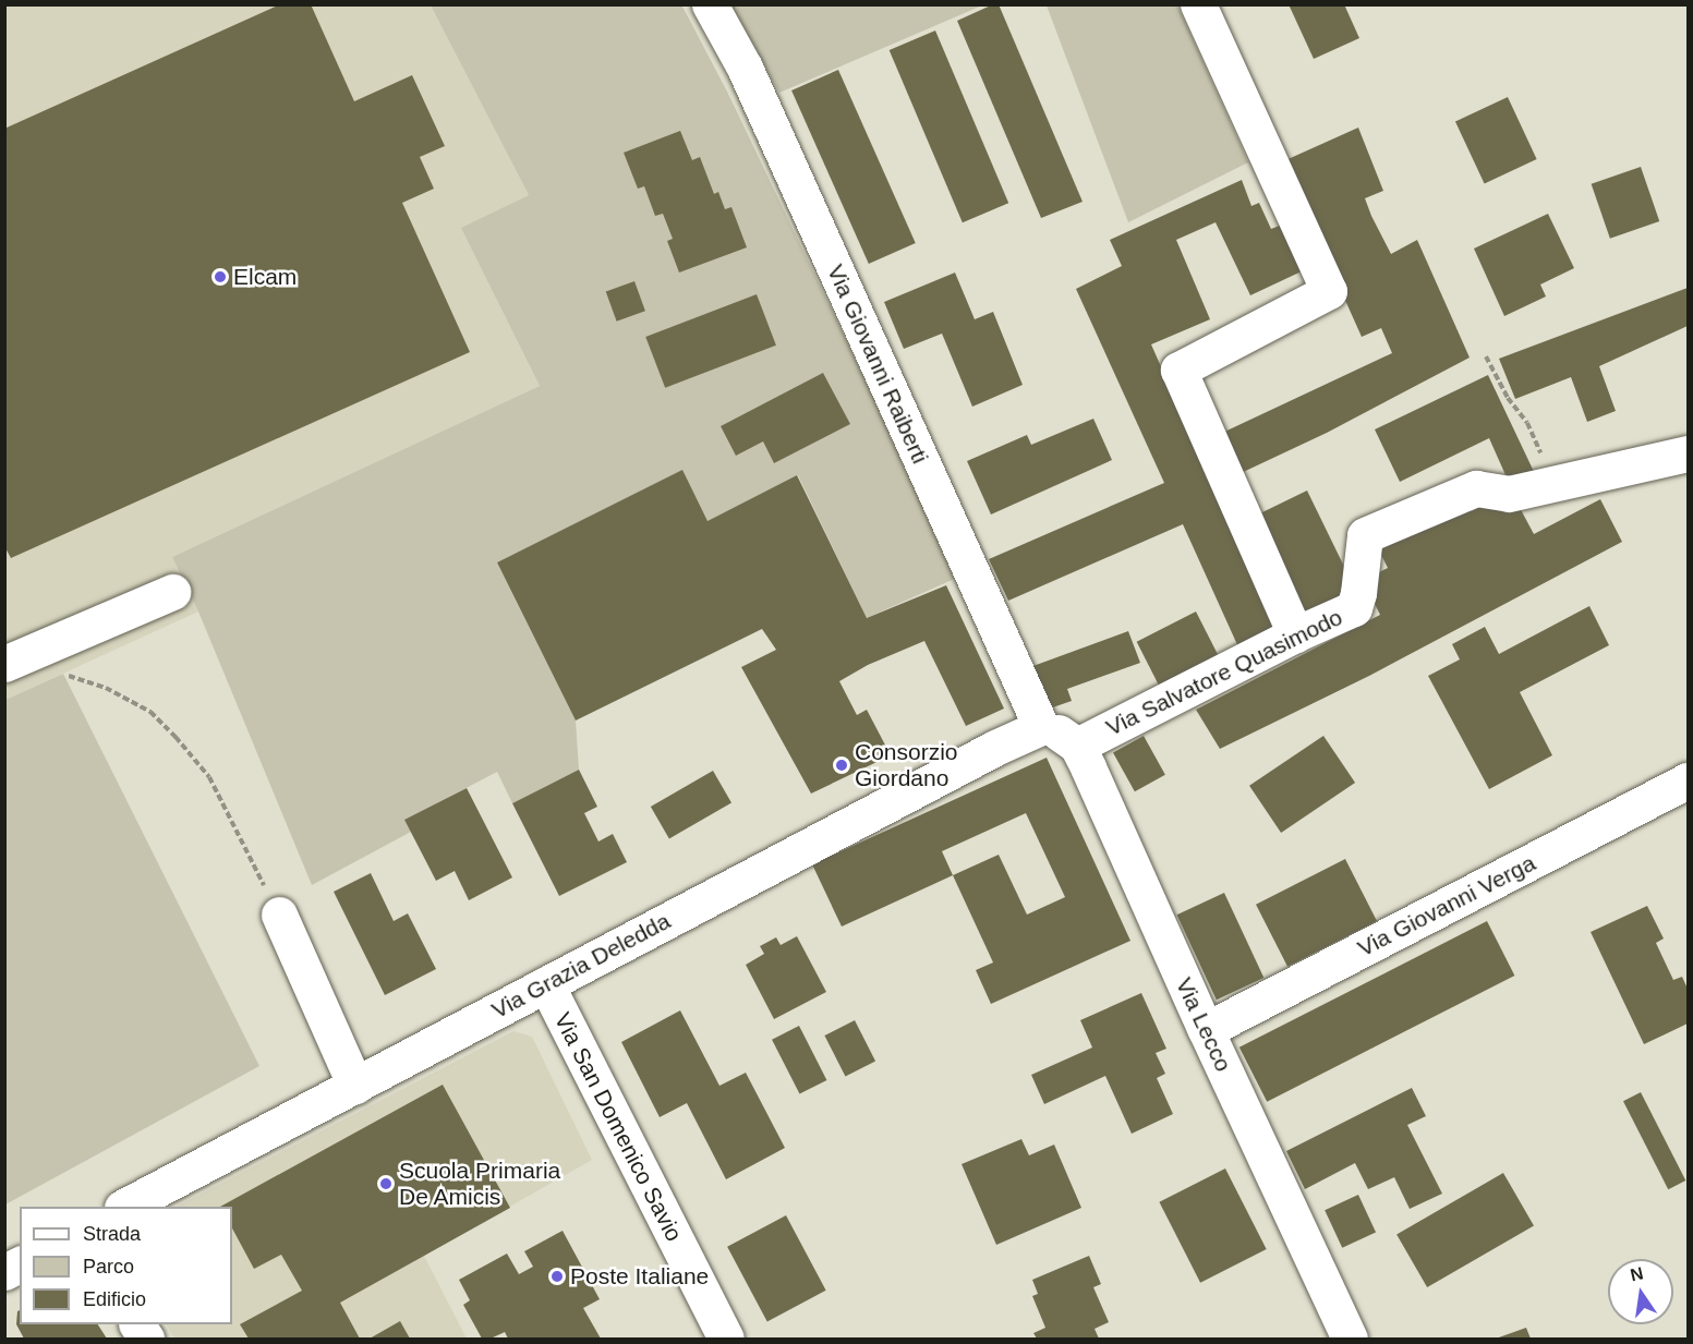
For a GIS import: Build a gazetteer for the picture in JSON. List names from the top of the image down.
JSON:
{
  "streets": {
    "street": [
      "Via Giovanni Raiberti",
      "Via Salvatore Quasimodo",
      "Via Giovanni Verga",
      "Via Grazia Deledda",
      "Via Lecco",
      "Via San Domenico Savio"
    ]
  },
  "crossings": [
    ["Via Giovanni Raiberti", "Via Grazia Deledda"],
    ["Via Salvatore Quasimodo", "Via Lecco"],
    ["Via Giovanni Verga", "Via Lecco"],
    ["Via Grazia Deledda", "Via San Domenico Savio"]
  ],
  "places": [
    "Elcam",
    "Consorzio Giordano",
    "Scuola Primaria De Amicis",
    "Poste Italiane"
  ],
  "legend": ["Strada", "Parco", "Edificio"],
  "north": "top"
}
